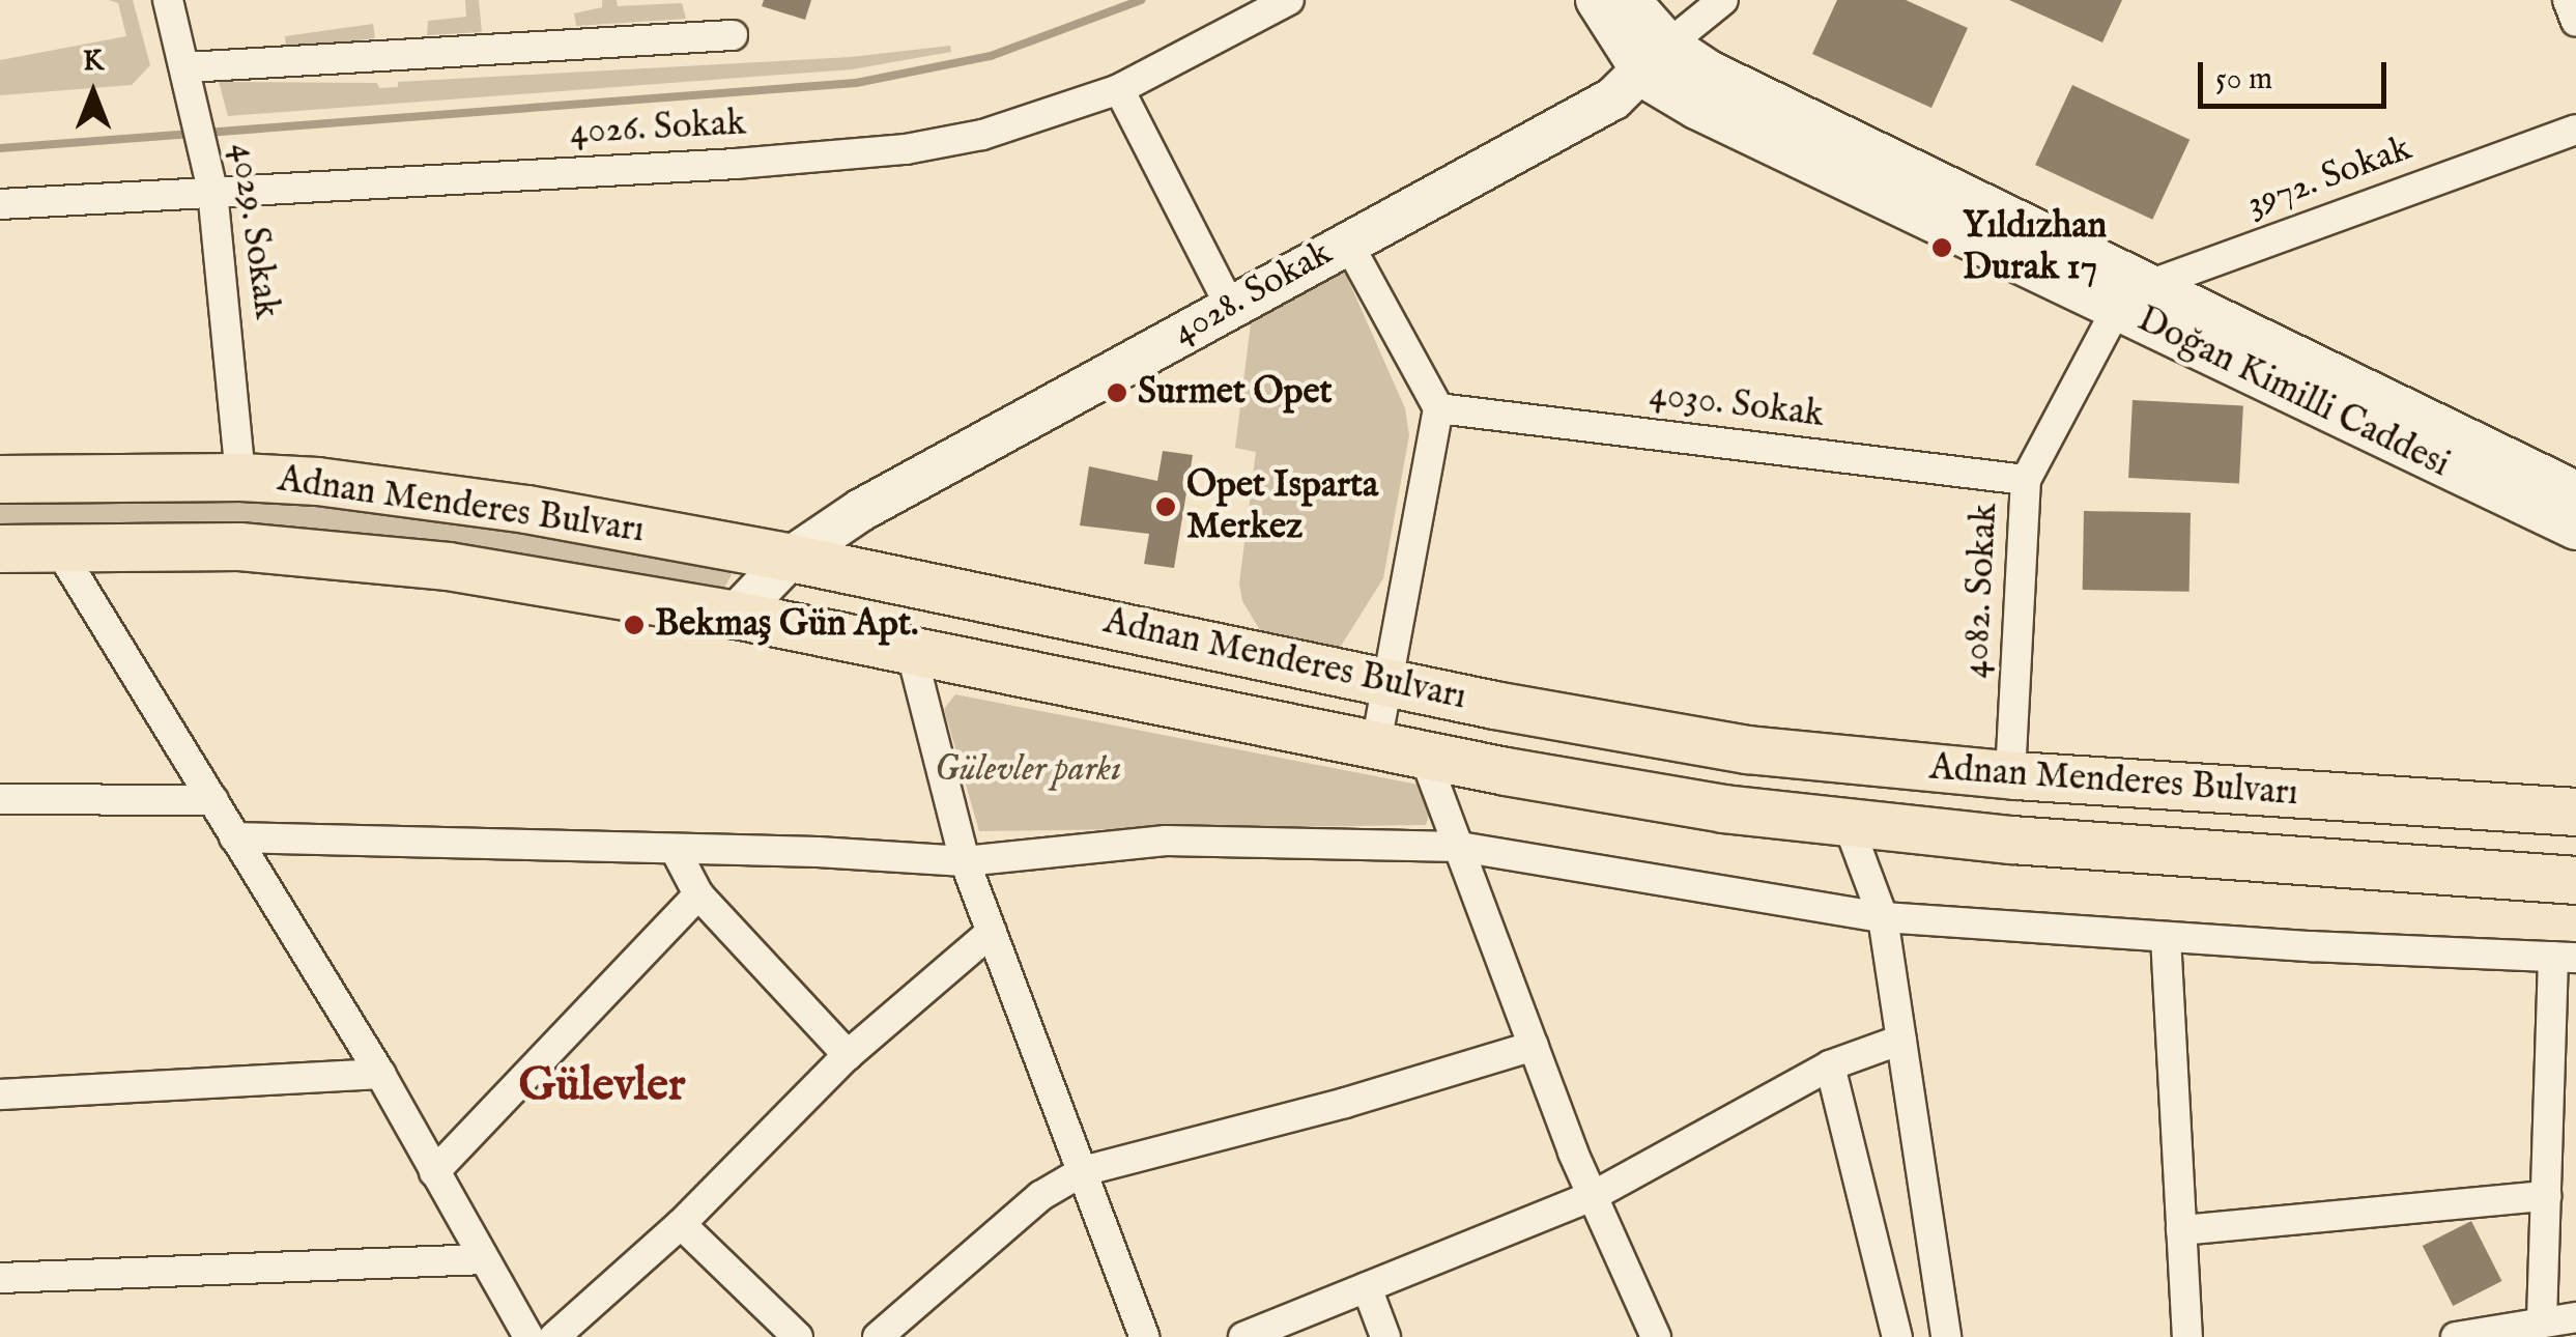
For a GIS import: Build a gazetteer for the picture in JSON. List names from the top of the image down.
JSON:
{
  "streets": {
    "main road": ["4028. Sokak", "Doğan Kimilli Caddesi", "Adnan Menderes Bulvarı"],
    "street": [
      "4026. Sokak",
      "3972. Sokak",
      "4029. Sokak",
      "4030. Sokak",
      "4082. Sokak"
    ]
  },
  "crossings": [
    ["4026. Sokak", "4029. Sokak"],
    ["3972. Sokak", "Doğan Kimilli Caddesi"],
    ["3972. Sokak", "4082. Sokak"],
    ["4029. Sokak", "Adnan Menderes Bulvarı"],
    ["4028. Sokak", "Doğan Kimilli Caddesi"],
    ["4028. Sokak", "Adnan Menderes Bulvarı"],
    ["Doğan Kimilli Caddesi", "4082. Sokak"],
    ["4030. Sokak", "4082. Sokak"],
    ["Adnan Menderes Bulvarı", "4082. Sokak"]
  ],
  "districts": ["Gülevler"],
  "parks": ["Gülevler parkı"],
  "places": [
    "Yıldızhan Durak 17",
    "Surmet Opet",
    "Opet Isparta Merkez",
    "Bekmaş Gün Apt."
  ],
  "scale_bar": "50 m",
  "north": "top"
}
